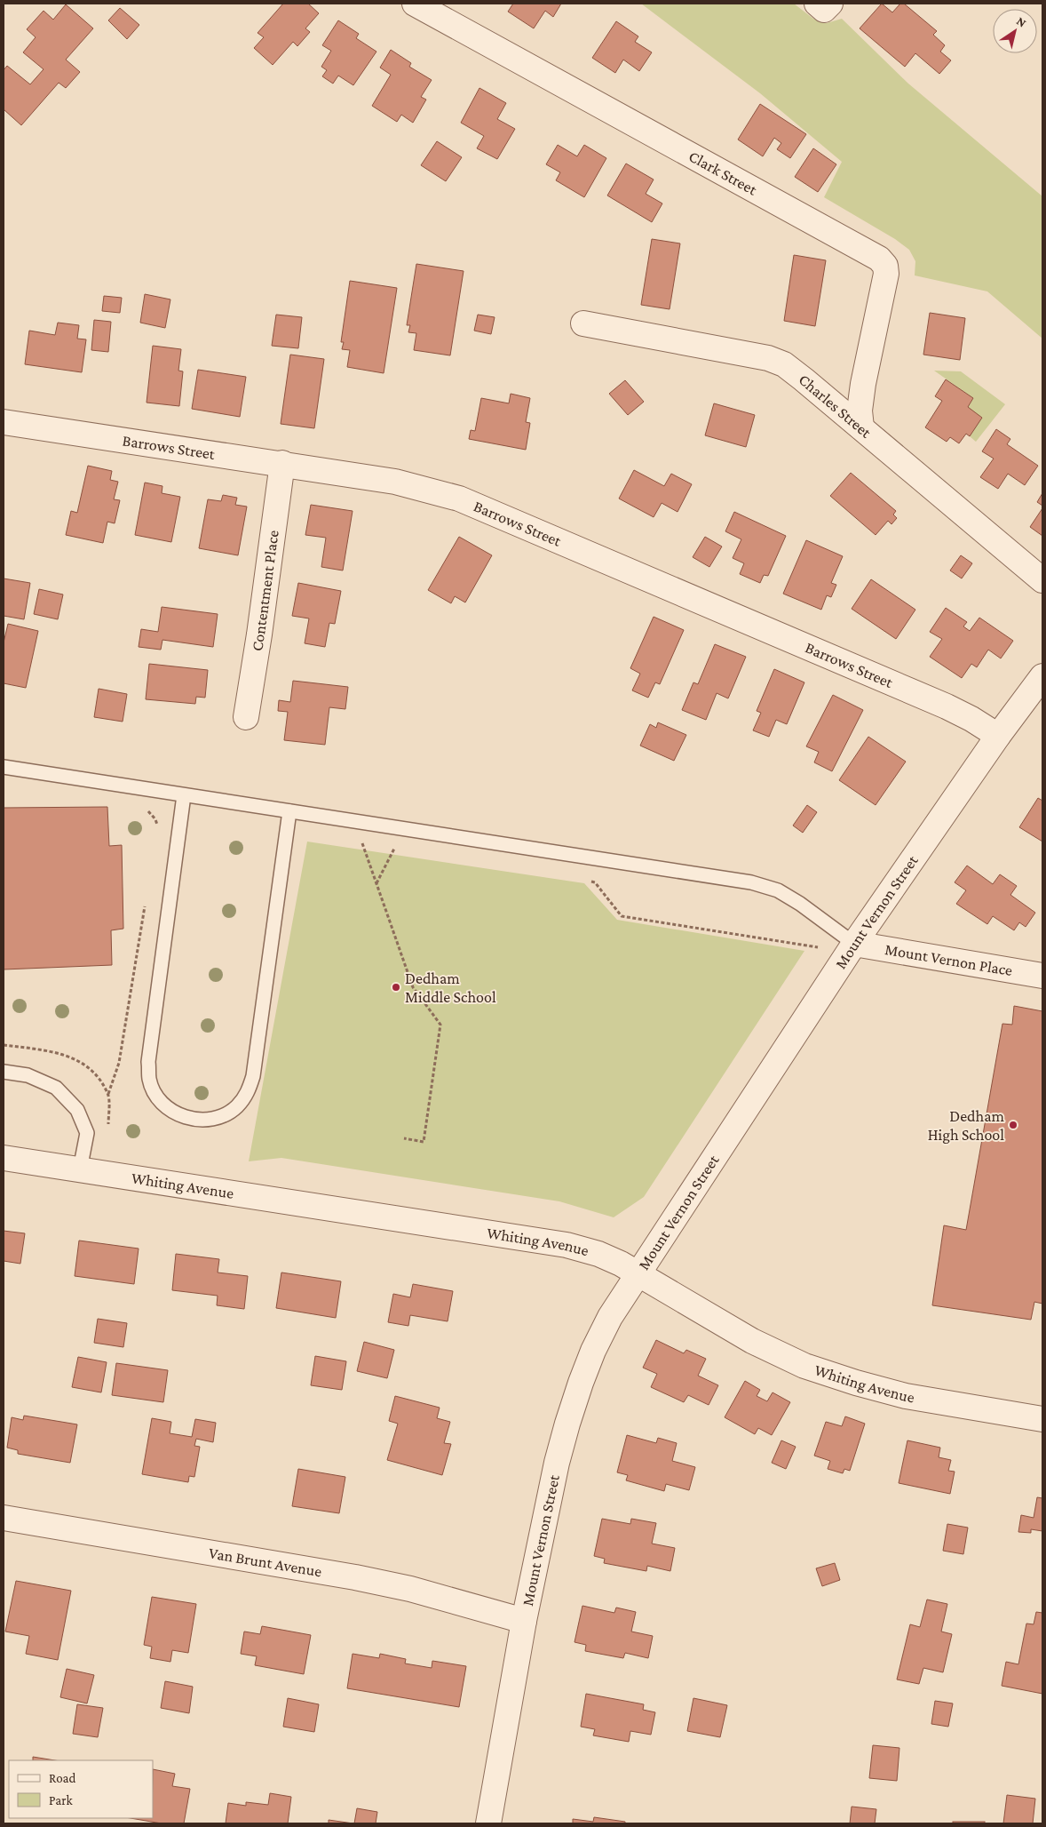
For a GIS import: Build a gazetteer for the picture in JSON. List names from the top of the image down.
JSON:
{
  "streets": {
    "street": [
      "Clark Street",
      "Charles Street",
      "Barrows Street",
      "Contentment Place",
      "Mount Vernon Street",
      "Mount Vernon Place",
      "Whiting Avenue",
      "Van Brunt Avenue"
    ]
  },
  "crossings": [
    ["Clark Street", "Charles Street"],
    ["Barrows Street", "Contentment Place"],
    ["Barrows Street", "Mount Vernon Street"],
    ["Mount Vernon Street", "Mount Vernon Place"],
    ["Mount Vernon Street", "Whiting Avenue"],
    ["Mount Vernon Street", "Van Brunt Avenue"]
  ],
  "places": ["Dedham Middle School", "Dedham High School"],
  "legend": ["Road", "Park"],
  "north": "top right"
}
